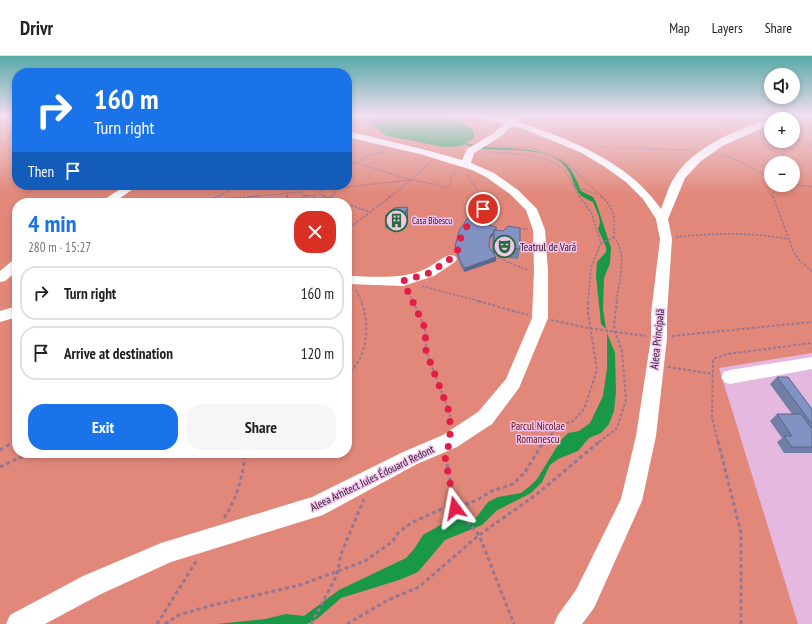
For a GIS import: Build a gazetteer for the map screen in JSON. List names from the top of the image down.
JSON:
{
  "streets": {
    "street": ["Aleea Principală", "Aleea Arhitect Jules Édouard Redont"]
  },
  "parks": ["Parcul Nicolae Romanescu"],
  "places": {
    "building": ["Casa Bibescu"],
    "theatre": ["Teatrul de Vară"]
  },
  "page": {
    "header": "Drivr",
    "nav": ["Map", "Layers", "Share"],
    "map_buttons": ["+", "−"],
    "turn": ["160 m", "Turn right"],
    "then": "Then",
    "heading": ["4 min", "280 m · 15:27"],
    "list": [
      {
        "name": "Turn right",
        "value": "160 m"
      },
      {
        "name": "Arrive at destination",
        "value": "120 m"
      }
    ],
    "buttons": ["Exit", "Share"]
  }
}
